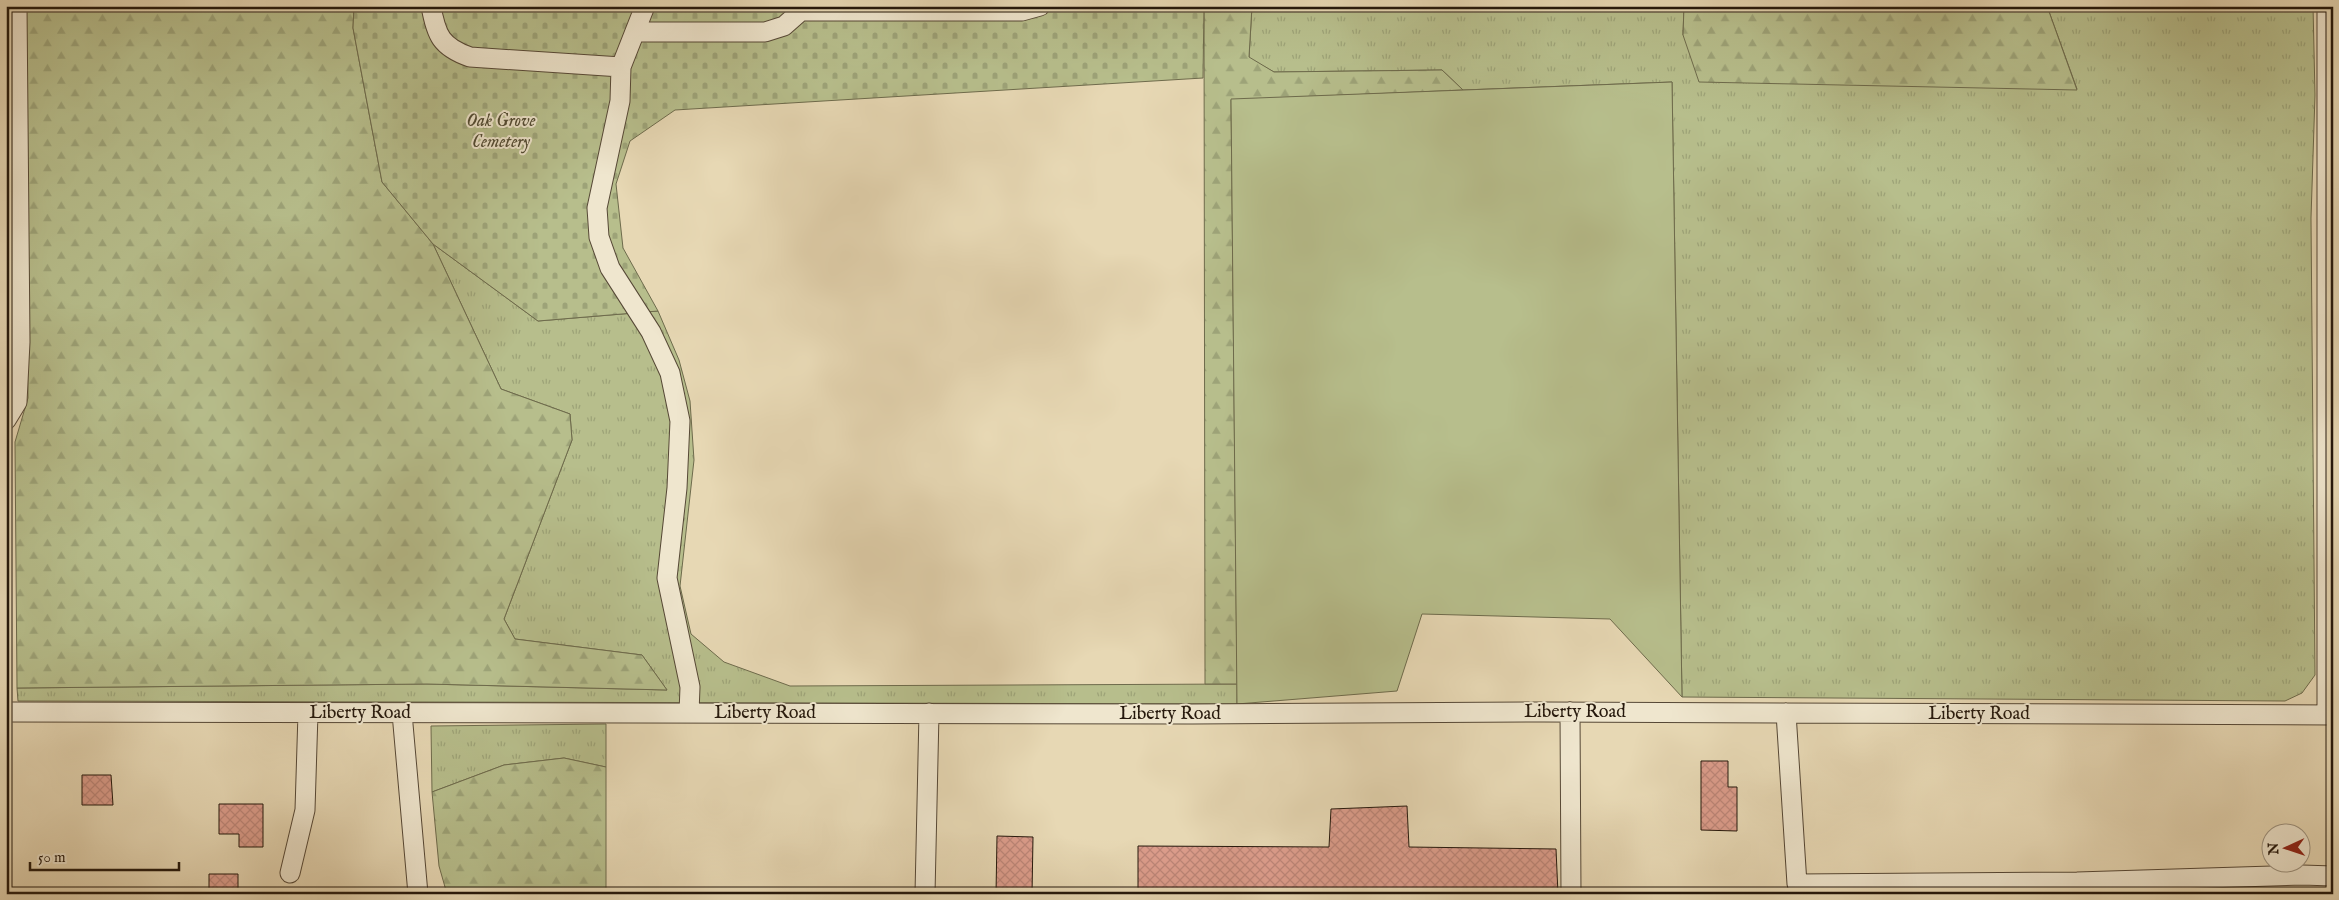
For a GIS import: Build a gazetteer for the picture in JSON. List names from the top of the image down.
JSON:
{
  "streets": {
    "street": ["Liberty Road"]
  },
  "parks": ["Oak Grove Cemetery"],
  "scale_bar": "50 m",
  "north": "left"
}
